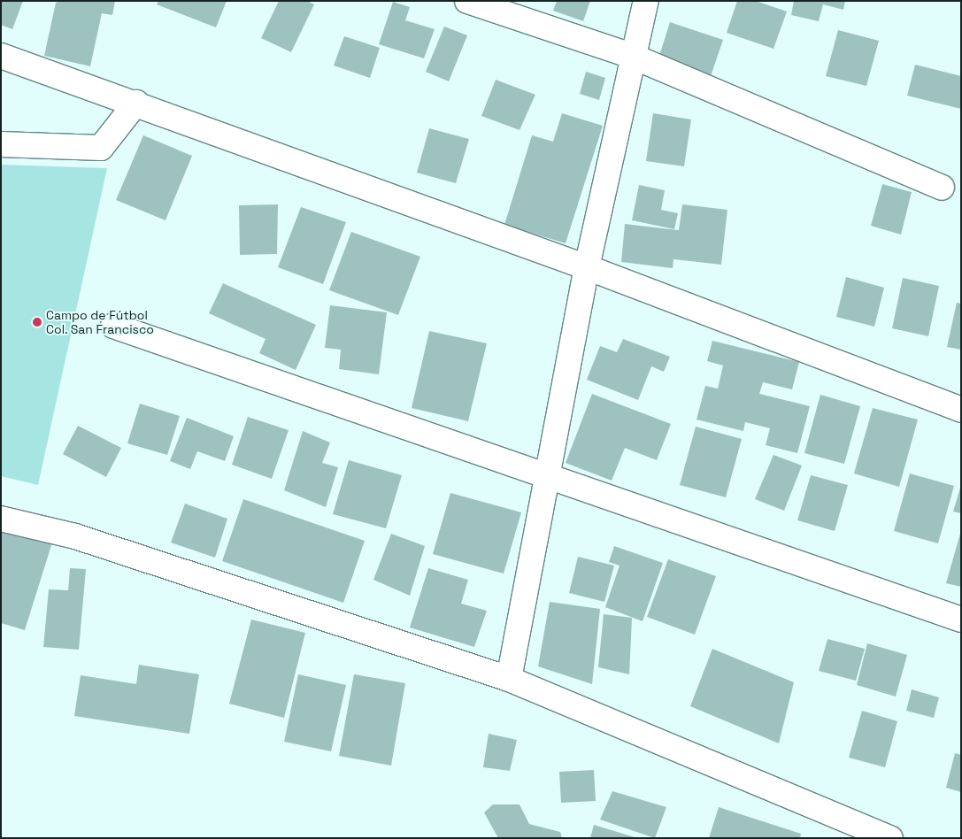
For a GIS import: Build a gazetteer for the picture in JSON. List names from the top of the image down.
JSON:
{
  "places": ["Campo de Fútbol Col. San Francisco"]
}
